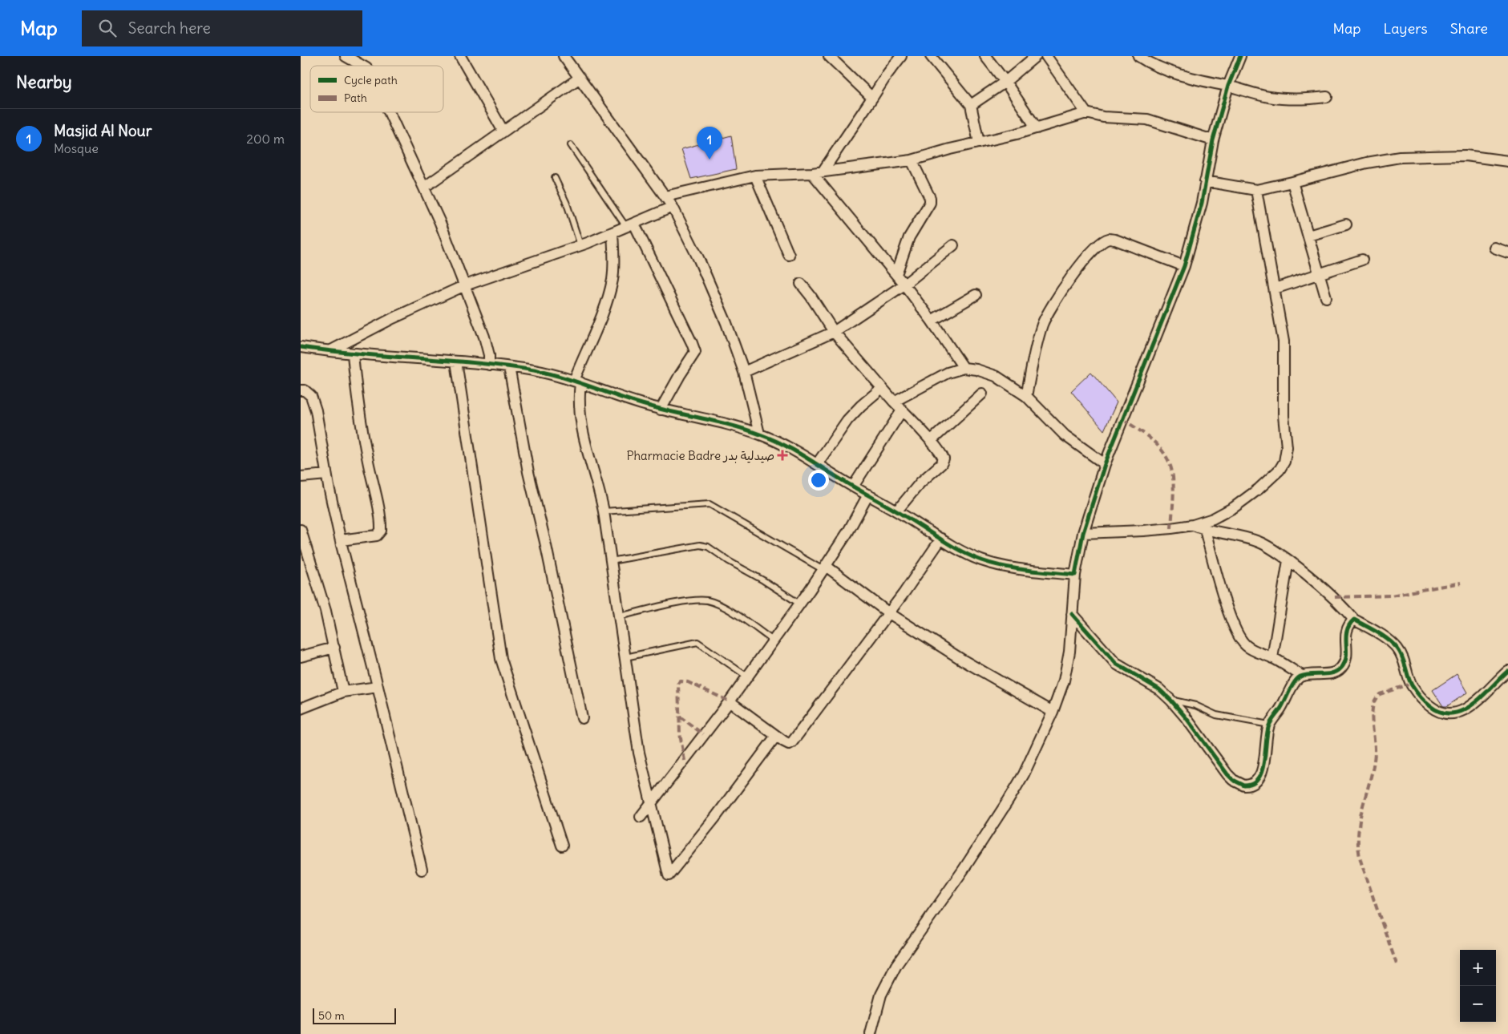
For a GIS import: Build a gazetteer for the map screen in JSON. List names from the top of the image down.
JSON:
{
  "places": {
    "health": ["Pharmacie Badre صيدلية بدر"]
  },
  "legend": ["Cycle path", "Path"],
  "scale_bar": "50 m",
  "page": {
    "header": "Map",
    "search": "Search here",
    "nav": ["Map", "Layers", "Share"],
    "heading": "Nearby",
    "list": [
      {
        "mark": "1",
        "name": "Masjid Al Nour",
        "note": "Mosque",
        "value": "200 m"
      }
    ],
    "pins": "1",
    "map_buttons": ["+", "−"],
    "scale": "50 m"
  }
}
